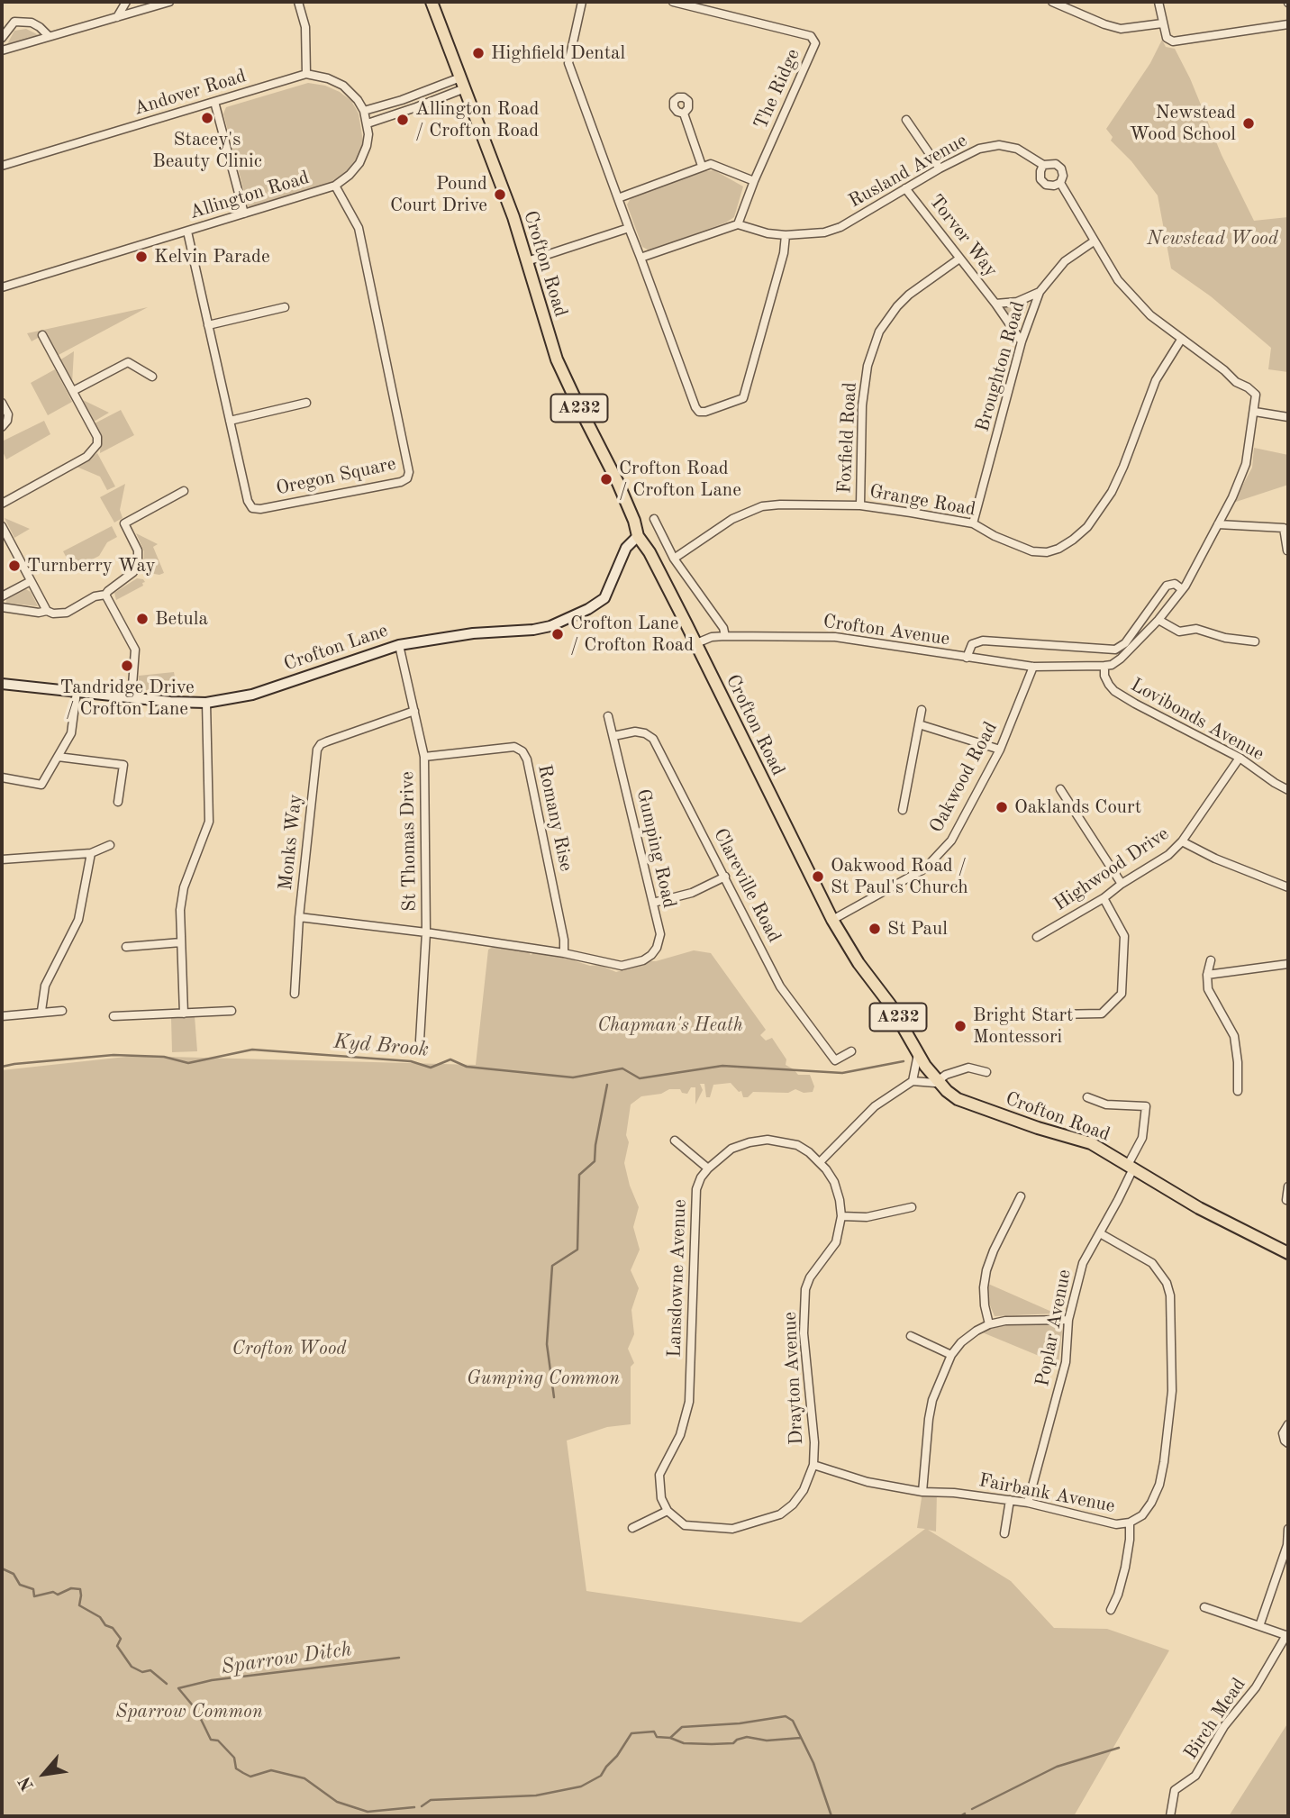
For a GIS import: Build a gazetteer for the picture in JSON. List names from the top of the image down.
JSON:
{
  "streets": {
    "main road": ["Crofton Road", "A232"],
    "street": [
      "The Ridge",
      "Andover Road",
      "Rusland Avenue",
      "Allington Road",
      "Torver Way",
      "Broughton Road",
      "Foxfield Road",
      "Oregon Square",
      "Grange Road",
      "Crofton Avenue",
      "Crofton Lane",
      "Lovibonds Avenue",
      "Oakwood Road",
      "Romany Rise",
      "St Thomas Drive",
      "Monks Way",
      "Gumping Road",
      "Highwood Drive",
      "Clareville Road",
      "Lansdowne Avenue",
      "Poplar Avenue",
      "Drayton Avenue",
      "Fairbank Avenue",
      "Birch Mead"
    ]
  },
  "crossings": [
    ["Andover Road", "Allington Road"],
    ["Andover Road", "Oregon Square"],
    ["Rusland Avenue", "Torver Way"],
    ["Rusland Avenue", "Broughton Road"],
    ["Rusland Avenue", "Grange Road"],
    ["Allington Road", "Oregon Square"],
    ["Torver Way", "Broughton Road"],
    ["Torver Way", "Foxfield Road"],
    ["Crofton Road", "Crofton Avenue"],
    ["Crofton Road", "Crofton Lane"],
    ["Crofton Road", "Oakwood Road"],
    ["Crofton Road", "Poplar Avenue"],
    ["Broughton Road", "Grange Road"],
    ["Foxfield Road", "Grange Road"],
    ["Crofton Avenue", "Lovibonds Avenue"],
    ["Crofton Avenue", "Oakwood Road"],
    ["Crofton Lane", "St Thomas Drive"],
    ["Lovibonds Avenue", "Highwood Drive"],
    ["Romany Rise", "St Thomas Drive"],
    ["Romany Rise", "Gumping Road"],
    ["St Thomas Drive", "Monks Way"],
    ["Gumping Road", "Clareville Road"],
    ["Lansdowne Avenue", "Drayton Avenue"],
    ["Poplar Avenue", "Fairbank Avenue"],
    ["Drayton Avenue", "Fairbank Avenue"]
  ],
  "water": ["Kyd Brook", "Sparrow Ditch"],
  "parks": [
    "Newstead Wood",
    "Chapman's Heath",
    "Crofton Wood",
    "Gumping Common",
    "Sparrow Common"
  ],
  "places": [
    "Highfield Dental",
    "Stacey's Beauty Clinic",
    "Allington Road / Crofton Road",
    "Newstead Wood School",
    "Pound Court Drive",
    "Kelvin Parade",
    "Crofton Road / Crofton Lane",
    "Turnberry Way",
    "Betula",
    "Crofton Lane / Crofton Road",
    "Tandridge Drive / Crofton Lane",
    "Oaklands Court",
    "Oakwood Road / St Paul's Church",
    "St Paul",
    "Bright Start Montessori"
  ],
  "north": "bottom left"
}
